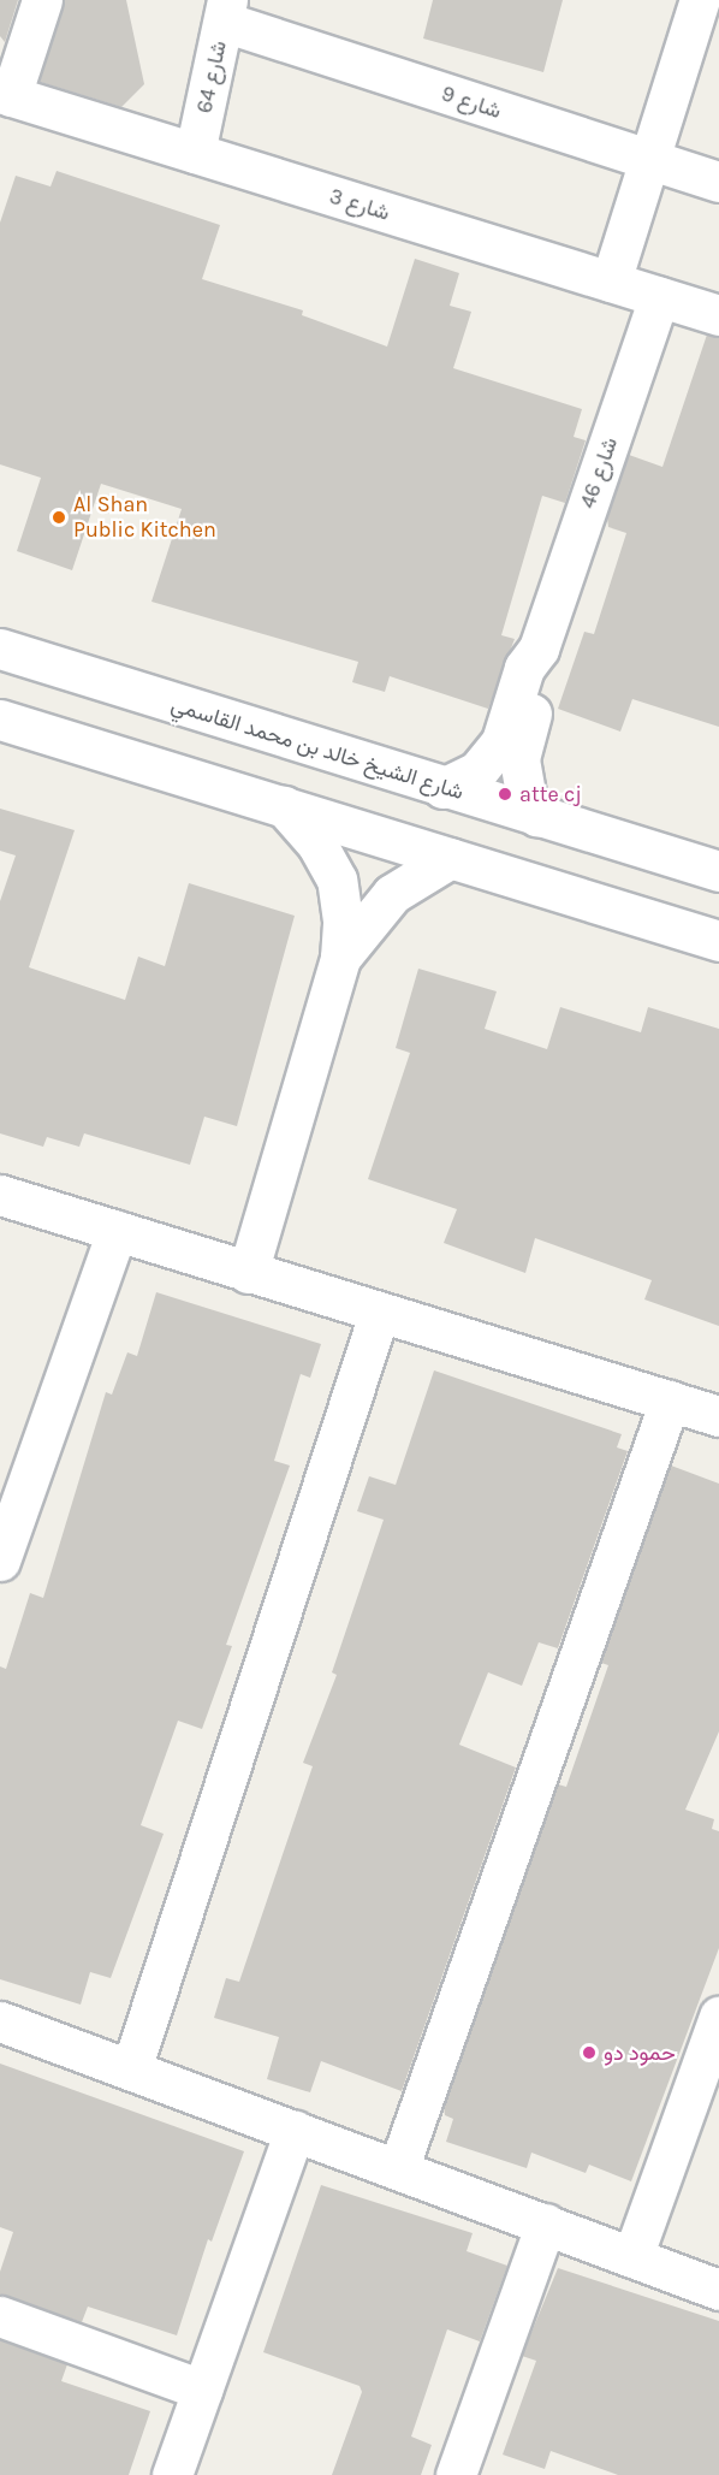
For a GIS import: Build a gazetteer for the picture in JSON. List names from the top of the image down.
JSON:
{
  "streets": {
    "street": [
      "شارع 64",
      "شارع 9",
      "شارع 3",
      "شارع 46",
      "شارع الشيخ خالد بن محمد القاسمي"
    ]
  },
  "crossings": [
    ["شارع 64", "شارع 9"],
    ["شارع 64", "شارع 3"],
    ["شارع 3", "شارع 46"],
    ["شارع 46", "شارع الشيخ خالد بن محمد القاسمي"]
  ],
  "places": ["Al Shan Public Kitchen", "atte cj", "حمود دو"]
}
